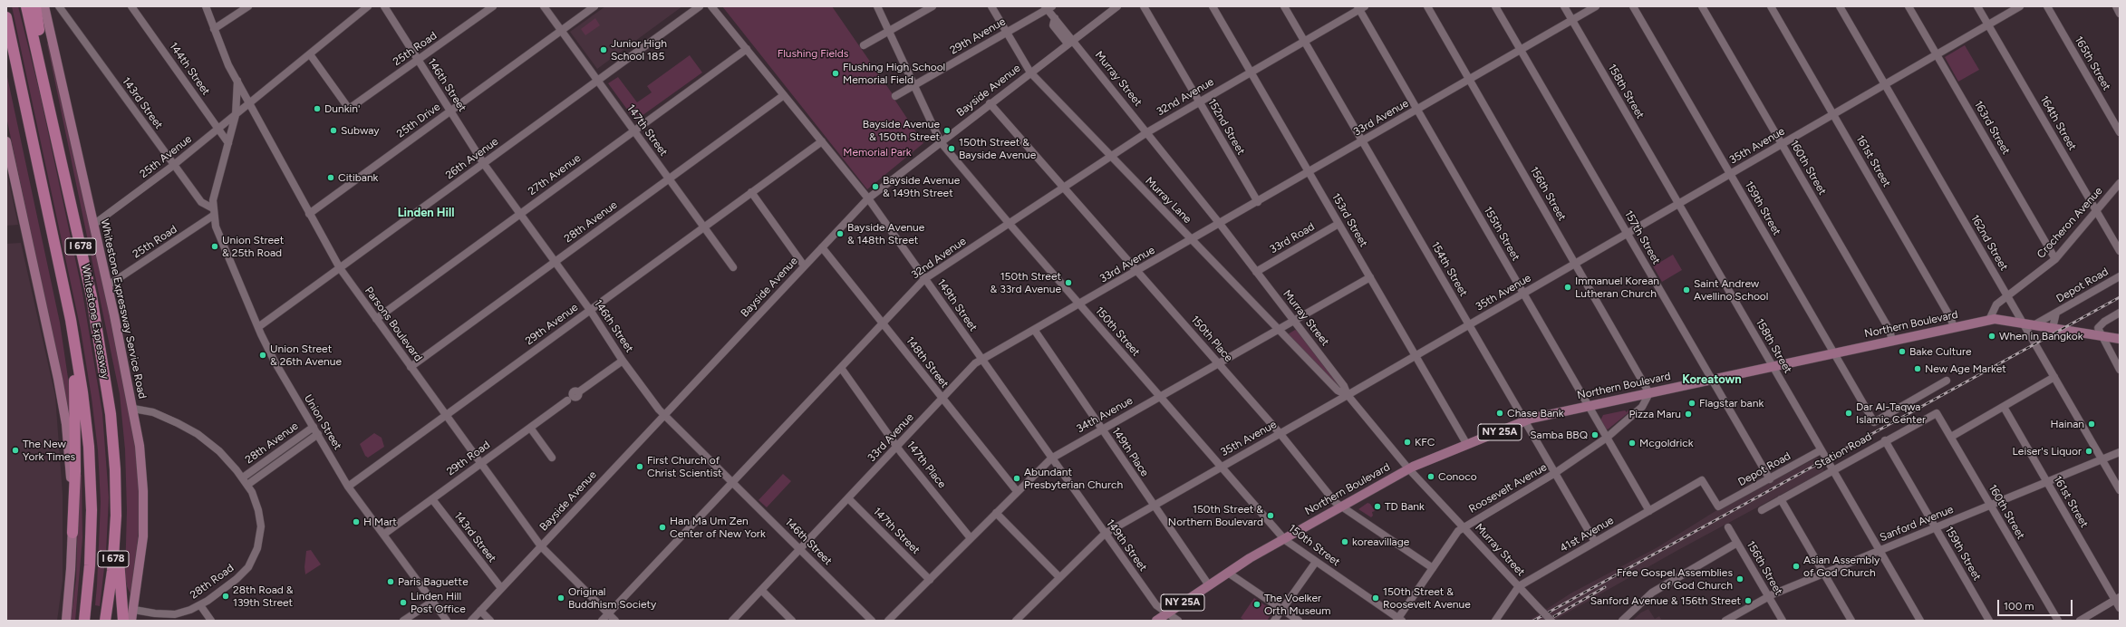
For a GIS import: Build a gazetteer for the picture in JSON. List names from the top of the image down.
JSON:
{
  "streets": {
    "highway": ["I 678", "Whitestone Expressway"],
    "main road": ["Whitestone Expressway Service Road", "Northern Boulevard", "NY 25A"],
    "street": [
      "29th Avenue",
      "25th Road",
      "165th Street",
      "144th Street",
      "Murray Street",
      "146th Street",
      "Bayside Avenue",
      "158th Street",
      "32nd Avenue",
      "143rd Street",
      "33rd Avenue",
      "25th Drive",
      "164th Street",
      "152nd Street",
      "163rd Street",
      "147th Street",
      "35th Avenue",
      "25th Avenue",
      "26th Avenue",
      "161st Street",
      "160th Street",
      "27th Avenue",
      "156th Street",
      "Murray Lane",
      "159th Street",
      "153rd Street",
      "28th Avenue",
      "Crocheron Avenue",
      "155th Street",
      "157th Street",
      "33rd Road",
      "162nd Street",
      "154th Street",
      "Depot Road",
      "149th Street",
      "Parsons Boulevard",
      "150th Street",
      "150th Place",
      "148th Street",
      "34th Avenue",
      "Union Street",
      "Station Road",
      "149th Place",
      "29th Road",
      "147th Place",
      "Roosevelt Avenue",
      "Sanford Avenue",
      "41st Avenue",
      "28th Road"
    ]
  },
  "crossings": [
    ["29th Avenue", "Murray Street"],
    ["29th Avenue", "146th Street"],
    ["29th Avenue", "147th Street"],
    ["29th Avenue", "Murray Lane"],
    ["29th Avenue", "149th Street"],
    ["29th Avenue", "Parsons Boulevard"],
    ["29th Avenue", "150th Street"],
    ["29th Avenue", "Union Street"],
    ["25th Road", "146th Street"],
    ["25th Road", "143rd Street"],
    ["25th Road", "25th Avenue"],
    ["25th Road", "Whitestone Expressway Service Road"],
    ["25th Road", "Union Street"],
    ["144th Street", "25th Avenue"],
    ["Murray Street", "Bayside Avenue"],
    ["Murray Street", "32nd Avenue"],
    ["Murray Street", "33rd Avenue"],
    ["Murray Street", "35th Avenue"],
    ["Murray Street", "Murray Lane"],
    ["Murray Street", "33rd Road"],
    ["Murray Street", "Northern Boulevard"],
    ["Murray Street", "34th Avenue"],
    ["Murray Street", "Roosevelt Avenue"],
    ["Murray Street", "41st Avenue"],
    ["146th Street", "Bayside Avenue"],
    ["146th Street", "32nd Avenue"],
    ["146th Street", "33rd Avenue"],
    ["146th Street", "25th Drive"],
    ["146th Street", "26th Avenue"],
    ["146th Street", "27th Avenue"],
    ["146th Street", "28th Avenue"],
    ["Bayside Avenue", "143rd Street"],
    ["Bayside Avenue", "Murray Lane"],
    ["Bayside Avenue", "149th Street"],
    ["Bayside Avenue", "Parsons Boulevard"],
    ["Bayside Avenue", "150th Street"],
    ["Bayside Avenue", "150th Place"],
    ["Bayside Avenue", "148th Street"],
    ["158th Street", "33rd Avenue"],
    ["158th Street", "35th Avenue"],
    ["158th Street", "Depot Road"],
    ["158th Street", "Northern Boulevard"],
    ["158th Street", "Station Road"],
    ["158th Street", "Sanford Avenue"],
    ["32nd Avenue", "152nd Street"],
    ["32nd Avenue", "Murray Lane"],
    ["32nd Avenue", "153rd Street"],
    ["32nd Avenue", "155th Street"],
    ["32nd Avenue", "154th Street"],
    ["32nd Avenue", "149th Street"],
    ["32nd Avenue", "Parsons Boulevard"],
    ["32nd Avenue", "150th Street"],
    ["32nd Avenue", "150th Place"],
    ["32nd Avenue", "148th Street"],
    ["32nd Avenue", "147th Place"],
    ["143rd Street", "25th Avenue"],
    ["143rd Street", "Union Street"],
    ["143rd Street", "29th Road"],
    ["33rd Avenue", "152nd Street"],
    ["33rd Avenue", "147th Street"],
    ["33rd Avenue", "156th Street"],
    ["33rd Avenue", "Murray Lane"],
    ["33rd Avenue", "153rd Street"],
    ["33rd Avenue", "155th Street"],
    ["33rd Avenue", "157th Street"],
    ["33rd Avenue", "154th Street"],
    ["33rd Avenue", "149th Street"],
    ["33rd Avenue", "150th Street"],
    ["33rd Avenue", "150th Place"],
    ["33rd Avenue", "148th Street"],
    ["33rd Avenue", "149th Place"],
    ["33rd Avenue", "147th Place"],
    ["25th Drive", "147th Street"],
    ["25th Drive", "Parsons Boulevard"],
    ["164th Street", "35th Avenue"],
    ["164th Street", "Crocheron Avenue"],
    ["163rd Street", "35th Avenue"],
    ["163rd Street", "Crocheron Avenue"],
    ["147th Street", "26th Avenue"],
    ["147th Street", "27th Avenue"],
    ["147th Street", "28th Avenue"],
    ["147th Street", "34th Avenue"],
    ["35th Avenue", "161st Street"],
    ["35th Avenue", "160th Street"],
    ["35th Avenue", "156th Street"],
    ["35th Avenue", "Murray Lane"],
    ["35th Avenue", "159th Street"],
    ["35th Avenue", "153rd Street"],
    ["35th Avenue", "155th Street"],
    ["35th Avenue", "157th Street"],
    ["35th Avenue", "162nd Street"],
    ["35th Avenue", "154th Street"],
    ["35th Avenue", "149th Street"],
    ["35th Avenue", "150th Street"],
    ["35th Avenue", "150th Place"],
    ["35th Avenue", "149th Place"],
    ["25th Avenue", "Whitestone Expressway Service Road"],
    ["25th Avenue", "Parsons Boulevard"],
    ["26th Avenue", "Parsons Boulevard"],
    ["26th Avenue", "Union Street"],
    ["161st Street", "Northern Boulevard"],
    ["161st Street", "Sanford Avenue"],
    ["160th Street", "Northern Boulevard"],
    ["160th Street", "Station Road"],
    ["160th Street", "Sanford Avenue"],
    ["27th Avenue", "149th Street"],
    ["27th Avenue", "Parsons Boulevard"],
    ["156th Street", "Northern Boulevard"],
    ["156th Street", "Roosevelt Avenue"],
    ["156th Street", "Sanford Avenue"],
    ["Murray Lane", "34th Avenue"],
    ["159th Street", "Northern Boulevard"],
    ["159th Street", "Station Road"],
    ["159th Street", "Sanford Avenue"],
    ["153rd Street", "33rd Road"],
    ["153rd Street", "Northern Boulevard"],
    ["153rd Street", "34th Avenue"],
    ["28th Avenue", "149th Street"],
    ["28th Avenue", "Parsons Boulevard"],
    ["28th Avenue", "Union Street"],
    ["28th Avenue", "28th Road"],
    ["Crocheron Avenue", "162nd Street"],
    ["Crocheron Avenue", "Northern Boulevard"],
    ["155th Street", "Northern Boulevard"],
    ["155th Street", "Roosevelt Avenue"],
    ["155th Street", "41st Avenue"],
    ["157th Street", "Depot Road"],
    ["157th Street", "Northern Boulevard"],
    ["162nd Street", "Northern Boulevard"],
    ["162nd Street", "Sanford Avenue"],
    ["154th Street", "Northern Boulevard"],
    ["154th Street", "Roosevelt Avenue"],
    ["154th Street", "41st Avenue"],
    ["Depot Road", "Northern Boulevard"],
    ["Depot Road", "41st Avenue"],
    ["149th Street", "Northern Boulevard"],
    ["149th Street", "34th Avenue"],
    ["Whitestone Expressway Service Road", "28th Road"],
    ["Parsons Boulevard", "29th Road"],
    ["Northern Boulevard", "150th Street"],
    ["Northern Boulevard", "150th Place"],
    ["Northern Boulevard", "149th Place"],
    ["Northern Boulevard", "Roosevelt Avenue"],
    ["150th Street", "34th Avenue"],
    ["150th Street", "Roosevelt Avenue"],
    ["150th Place", "34th Avenue"],
    ["150th Place", "Roosevelt Avenue"],
    ["148th Street", "34th Avenue"],
    ["34th Avenue", "149th Place"],
    ["34th Avenue", "147th Place"],
    ["Union Street", "29th Road"]
  ],
  "districts": ["Linden Hill", "Koreatown"],
  "parks": ["Flushing Fields", "Memorial Park"],
  "places": [
    "Junior High School 185",
    "Flushing High School Memorial Field",
    "Dunkin'",
    "Subway",
    "Bayside Avenue & 150th Street",
    "150th Street & Bayside Avenue",
    "Citibank",
    "Bayside Avenue & 149th Street",
    "Bayside Avenue & 148th Street",
    "Union Street & 25th Road",
    "150th Street & 33rd Avenue",
    "Immanuel Korean Lutheran Church",
    "Saint Andrew Avellino School",
    "When in Bangkok",
    "Bake Culture",
    "Union Street & 26th Avenue",
    "New Age Market",
    "Flagstar bank",
    "Chase Bank",
    "Dar Al-Taqwa Islamic Center",
    "Pizza Maru",
    "Hainan",
    "Samba BBQ",
    "KFC",
    "Mcgoldrick",
    "The New York Times",
    "Leiser's Liquor",
    "First Church of Christ Scientist",
    "Conoco",
    "Abundant Presbyterian Church",
    "TD Bank",
    "150th Street & Northern Boulevard",
    "H Mart",
    "Han Ma Um Zen Center of New York",
    "koreavillage",
    "Asian Assembly of God Church",
    "Free Gospel Assemblies of God Church",
    "Paris Baguette",
    "28th Road & 139th Street",
    "Original Buddhism Society",
    "150th Street & Roosevelt Avenue",
    "Sanford Avenue & 156th Street",
    "Linden Hill Post Office",
    "The Voelker Orth Museum"
  ],
  "scale_bar": "100 m"
}
